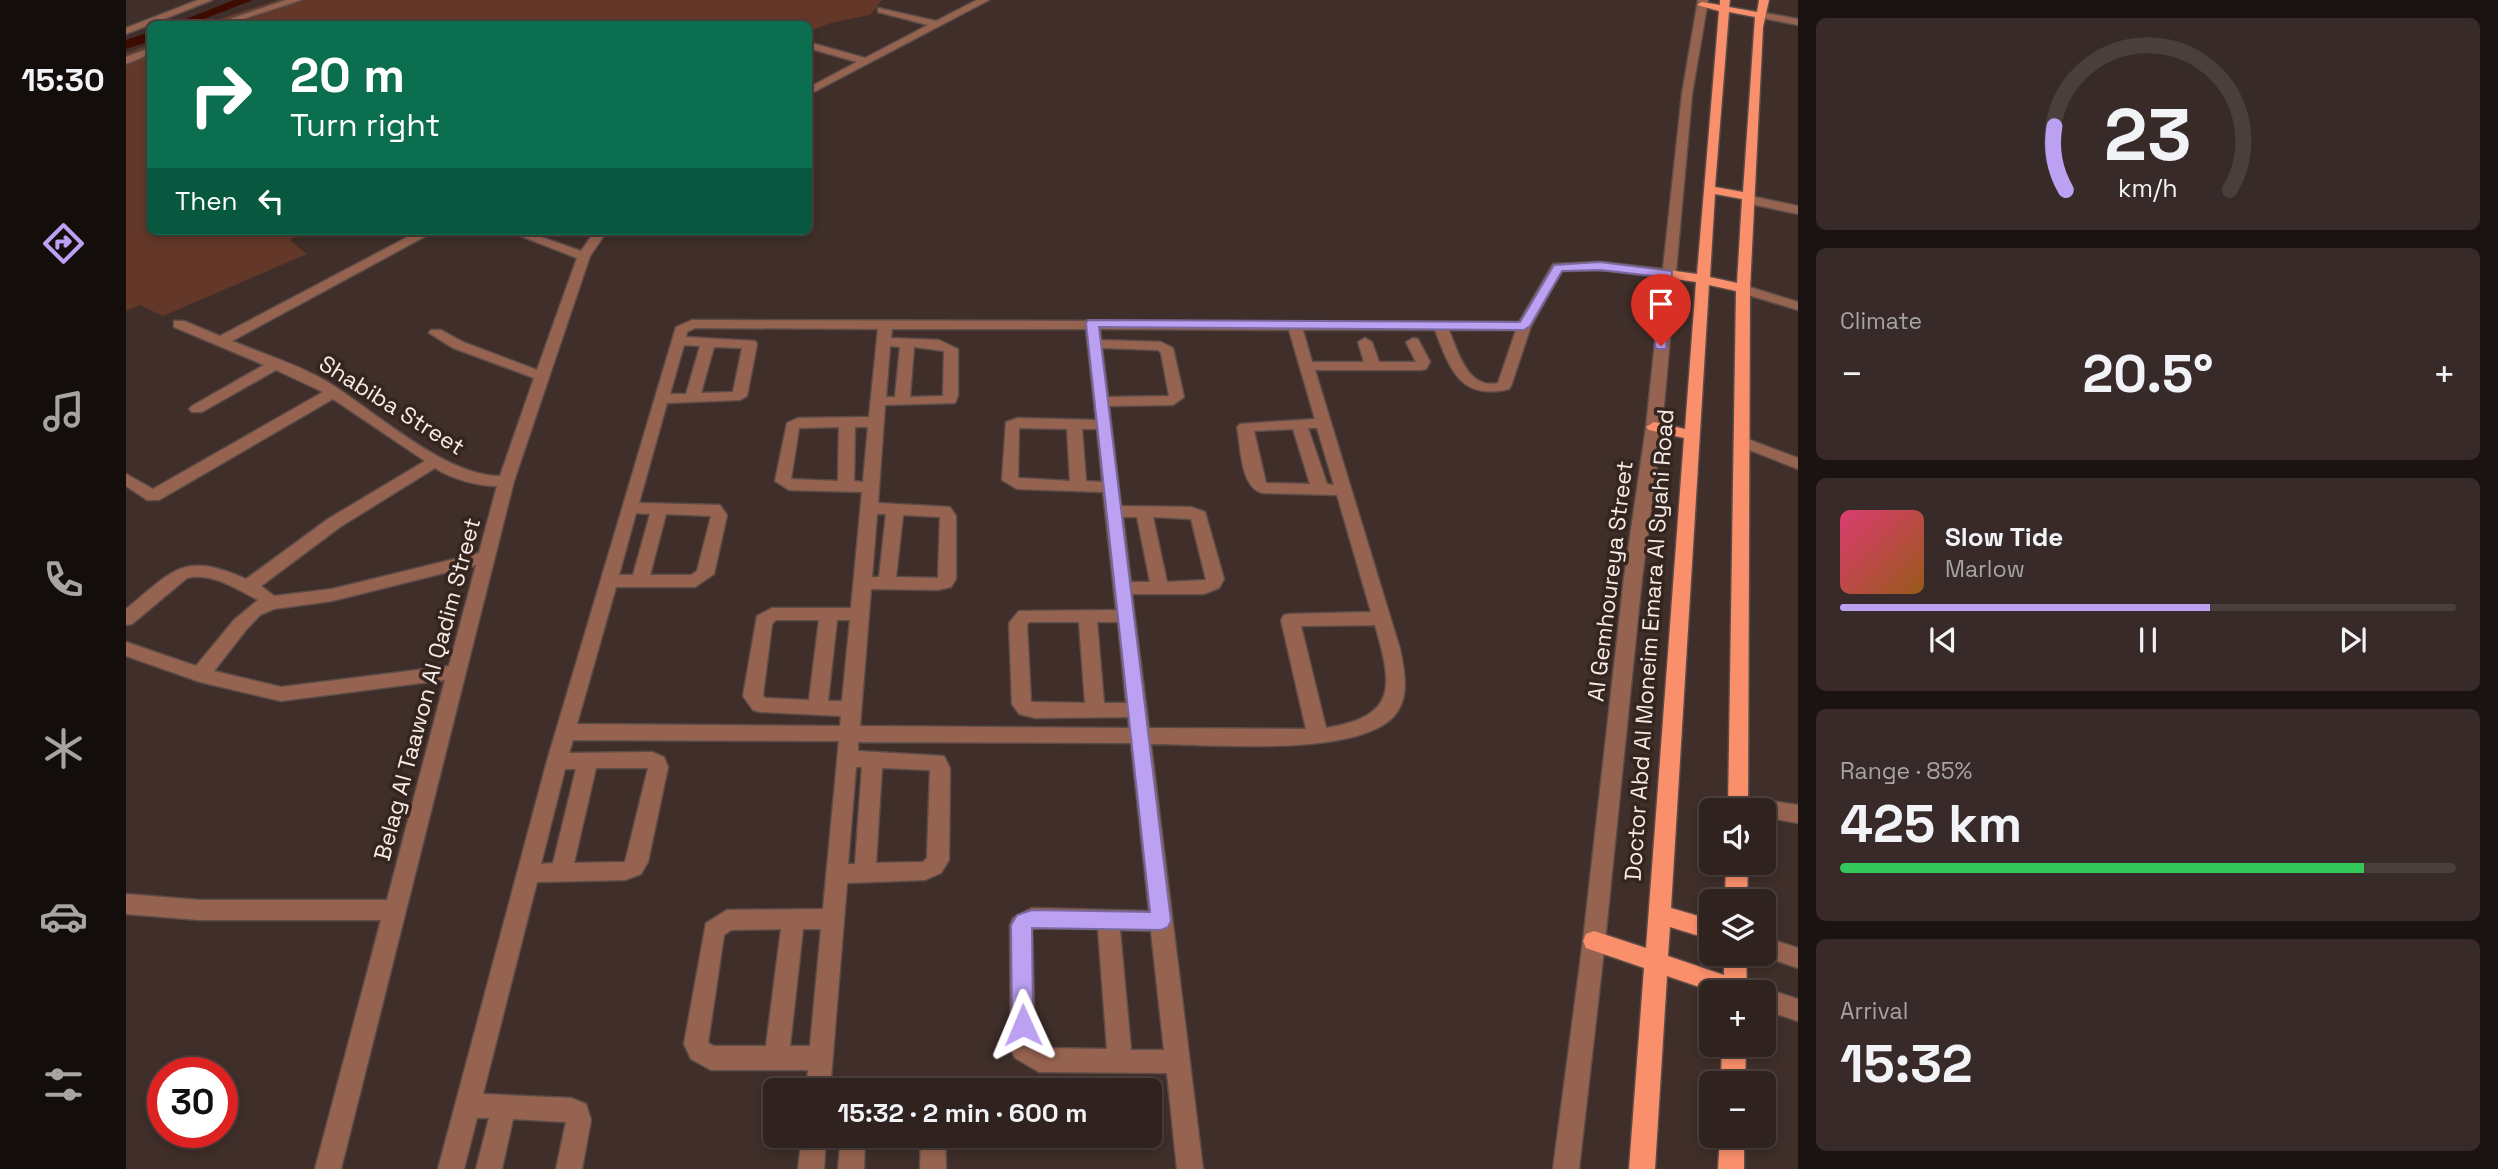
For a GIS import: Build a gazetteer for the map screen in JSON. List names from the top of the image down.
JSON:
{
  "streets": {
    "main road": ["Doctor Abd Al Moneim Emara Al Syahi Road"],
    "street": ["Shabiba Street", "Al Gemhoureya Street", "Belag Al Taawon Al Qadim Street"]
  },
  "crossings": [
    ["Shabiba Street", "Belag Al Taawon Al Qadim Street"]
  ],
  "page": {
    "tabs": "15:30",
    "turn": ["20 m", "Turn right"],
    "then": "Then",
    "tile": [
      "Climate",
      ["Range · 85%", "425 km"],
      ["Arrival", "15:32"]
    ],
    "heat": ["−", "20.5°", "+"],
    "song": ["Slow Tide", "Marlow"],
    "map_buttons": ["+", "−"],
    "limit": "30",
    "trip": "15:32 · 2 min · 600 m",
    "gauge": ["23", "km/h"]
  }
}
